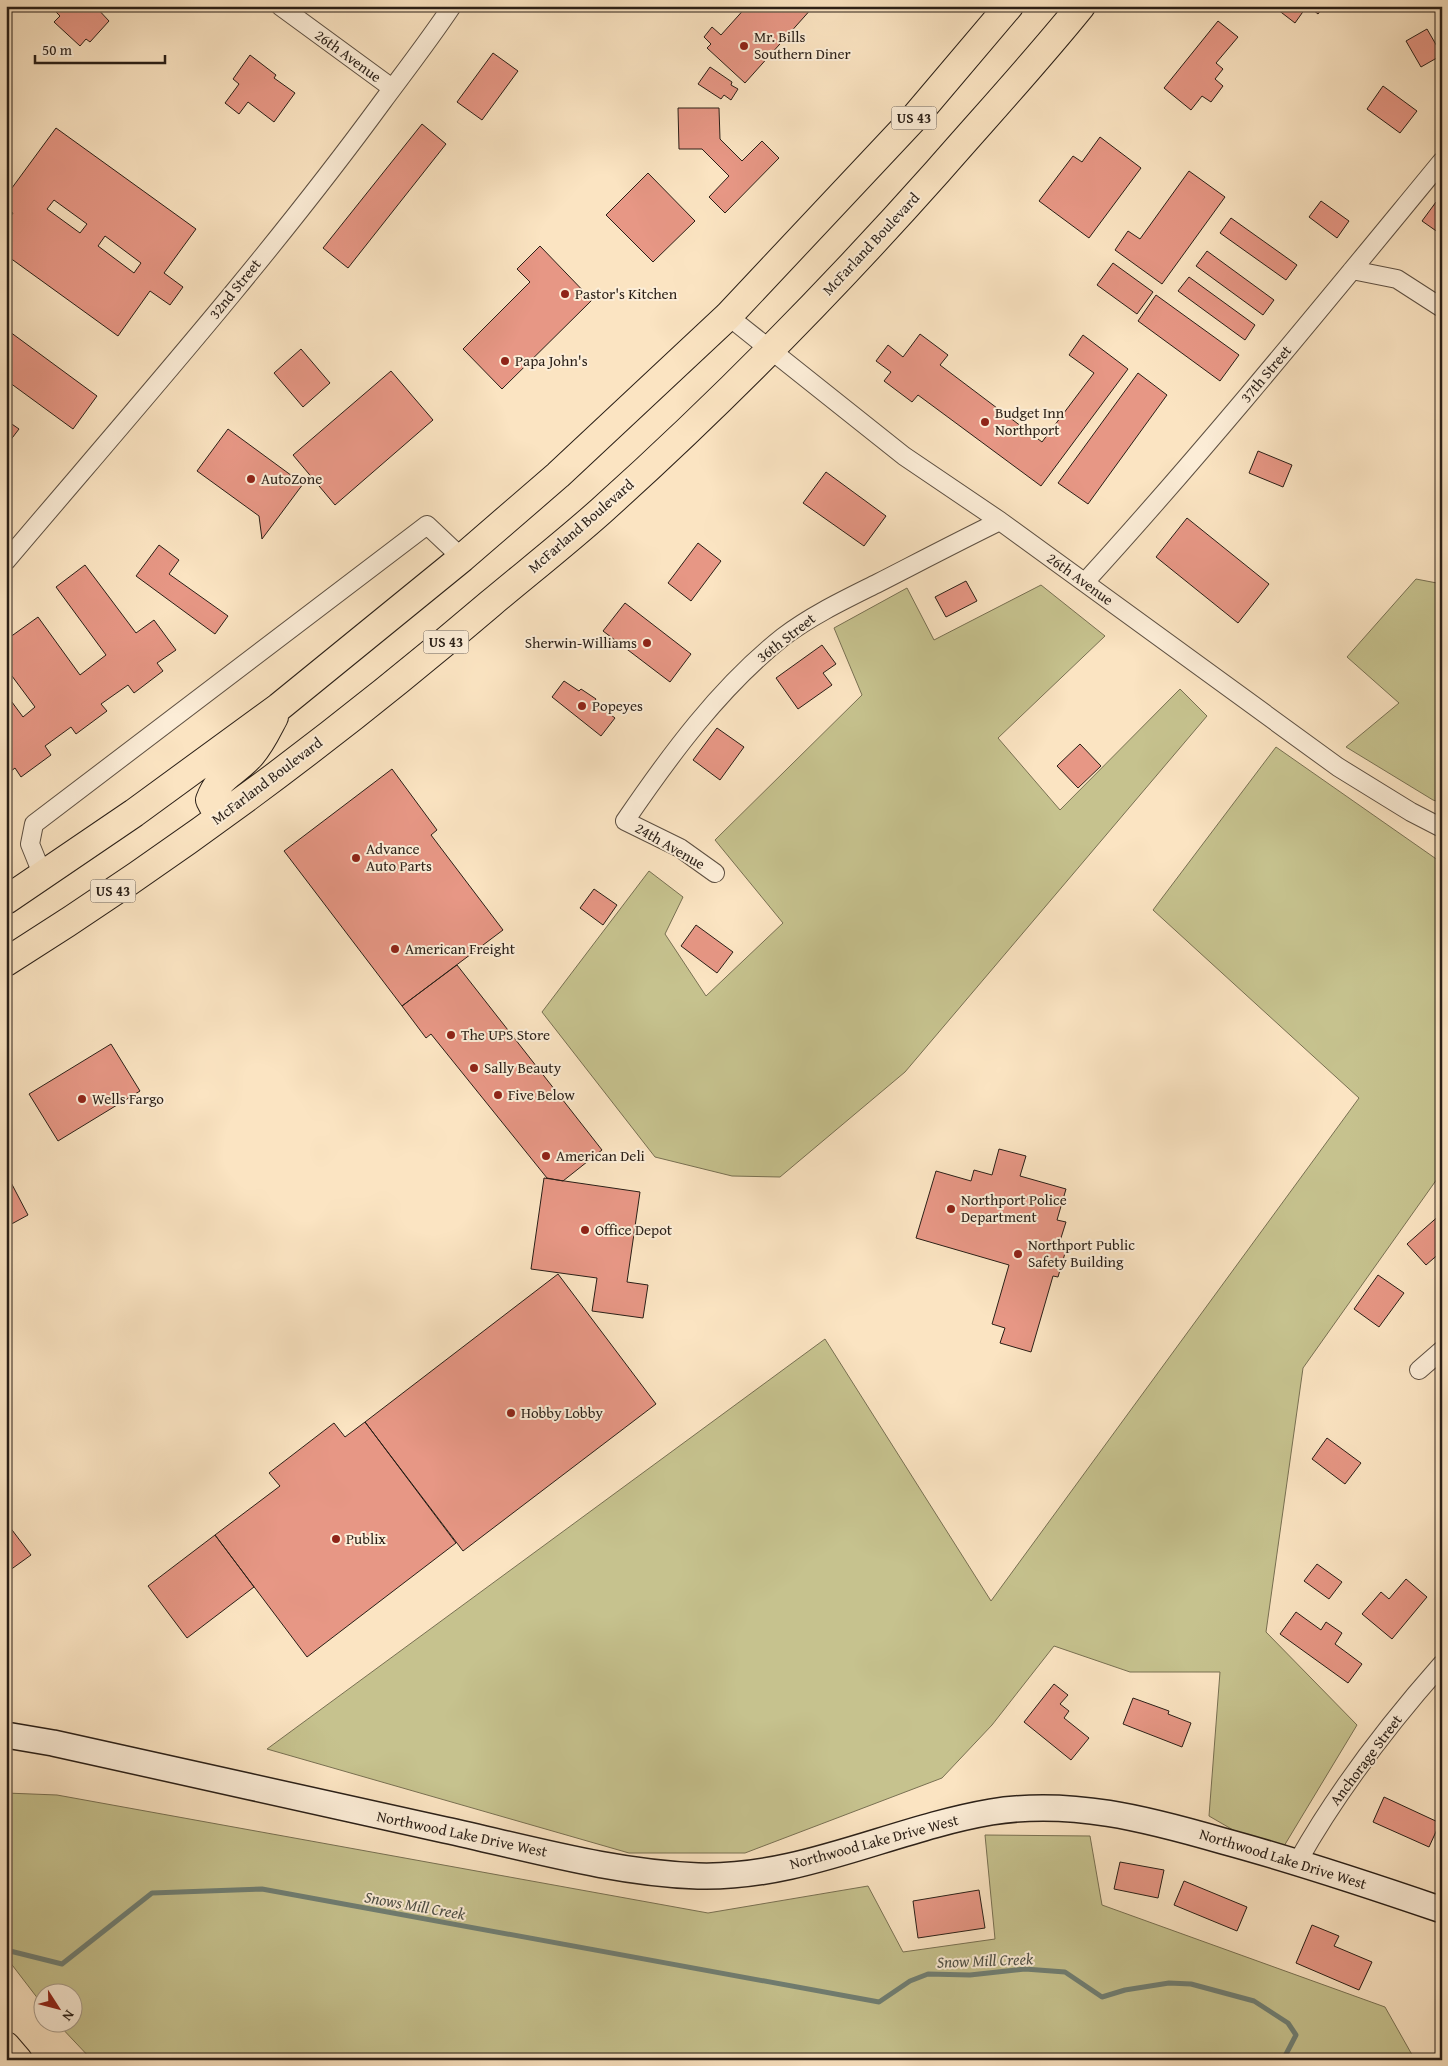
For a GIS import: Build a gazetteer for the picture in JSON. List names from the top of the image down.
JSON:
{
  "streets": {
    "main road": ["US 43", "McFarland Boulevard"],
    "street": [
      "26th Avenue",
      "32nd Street",
      "37th Street",
      "36th Street",
      "24th Avenue",
      "Anchorage Street",
      "Northwood Lake Drive West"
    ]
  },
  "crossings": [
    ["26th Avenue", "US 43"],
    ["26th Avenue", "McFarland Boulevard"],
    ["26th Avenue", "32nd Street"],
    ["26th Avenue", "37th Street"],
    ["26th Avenue", "36th Street"],
    ["36th Street", "24th Avenue"],
    ["Anchorage Street", "Northwood Lake Drive West"]
  ],
  "water": ["Snows Mill Creek", "Snow Mill Creek"],
  "places": [
    "Mr. Bills Southern Diner",
    "Pastor's Kitchen",
    "Papa John's",
    "Budget Inn Northport",
    "AutoZone",
    "Sherwin-Williams",
    "Popeyes",
    "Advance Auto Parts",
    "American Freight",
    "The UPS Store",
    "Sally Beauty",
    "Five Below",
    "Wells Fargo",
    "American Deli",
    "Northport Police Department",
    "Office Depot",
    "Northport Public Safety Building",
    "Hobby Lobby",
    "Publix"
  ],
  "scale_bar": "50 m",
  "north": "bottom right"
}
